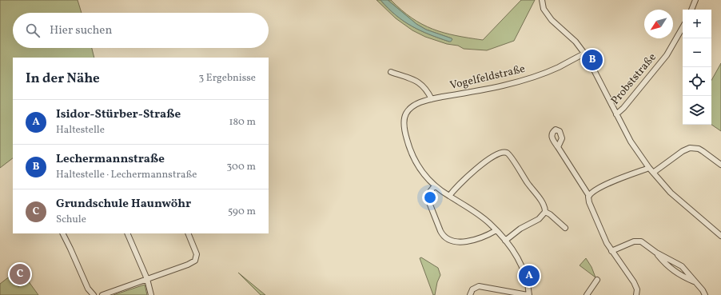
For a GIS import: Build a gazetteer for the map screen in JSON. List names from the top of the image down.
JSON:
{
  "streets": {
    "street": ["Vogelfeldstraße", "Probststraße"]
  },
  "north": "bottom left",
  "page": {
    "map_buttons": ["+", "−"],
    "search": "Hier suchen",
    "pins": ["B", "C", "A"],
    "heading": ["In der Nähe", "3 Ergebnisse"],
    "list": [
      {
        "mark": "A",
        "name": "Isidor-Stürber-Straße",
        "note": "Haltestelle",
        "value": "180 m"
      },
      {
        "mark": "B",
        "name": "Lechermannstraße",
        "note": "Haltestelle · Lechermannstraße",
        "value": "300 m"
      },
      {
        "mark": "C",
        "name": "Grundschule Haunwöhr",
        "note": "Schule",
        "value": "590 m"
      }
    ]
  }
}
